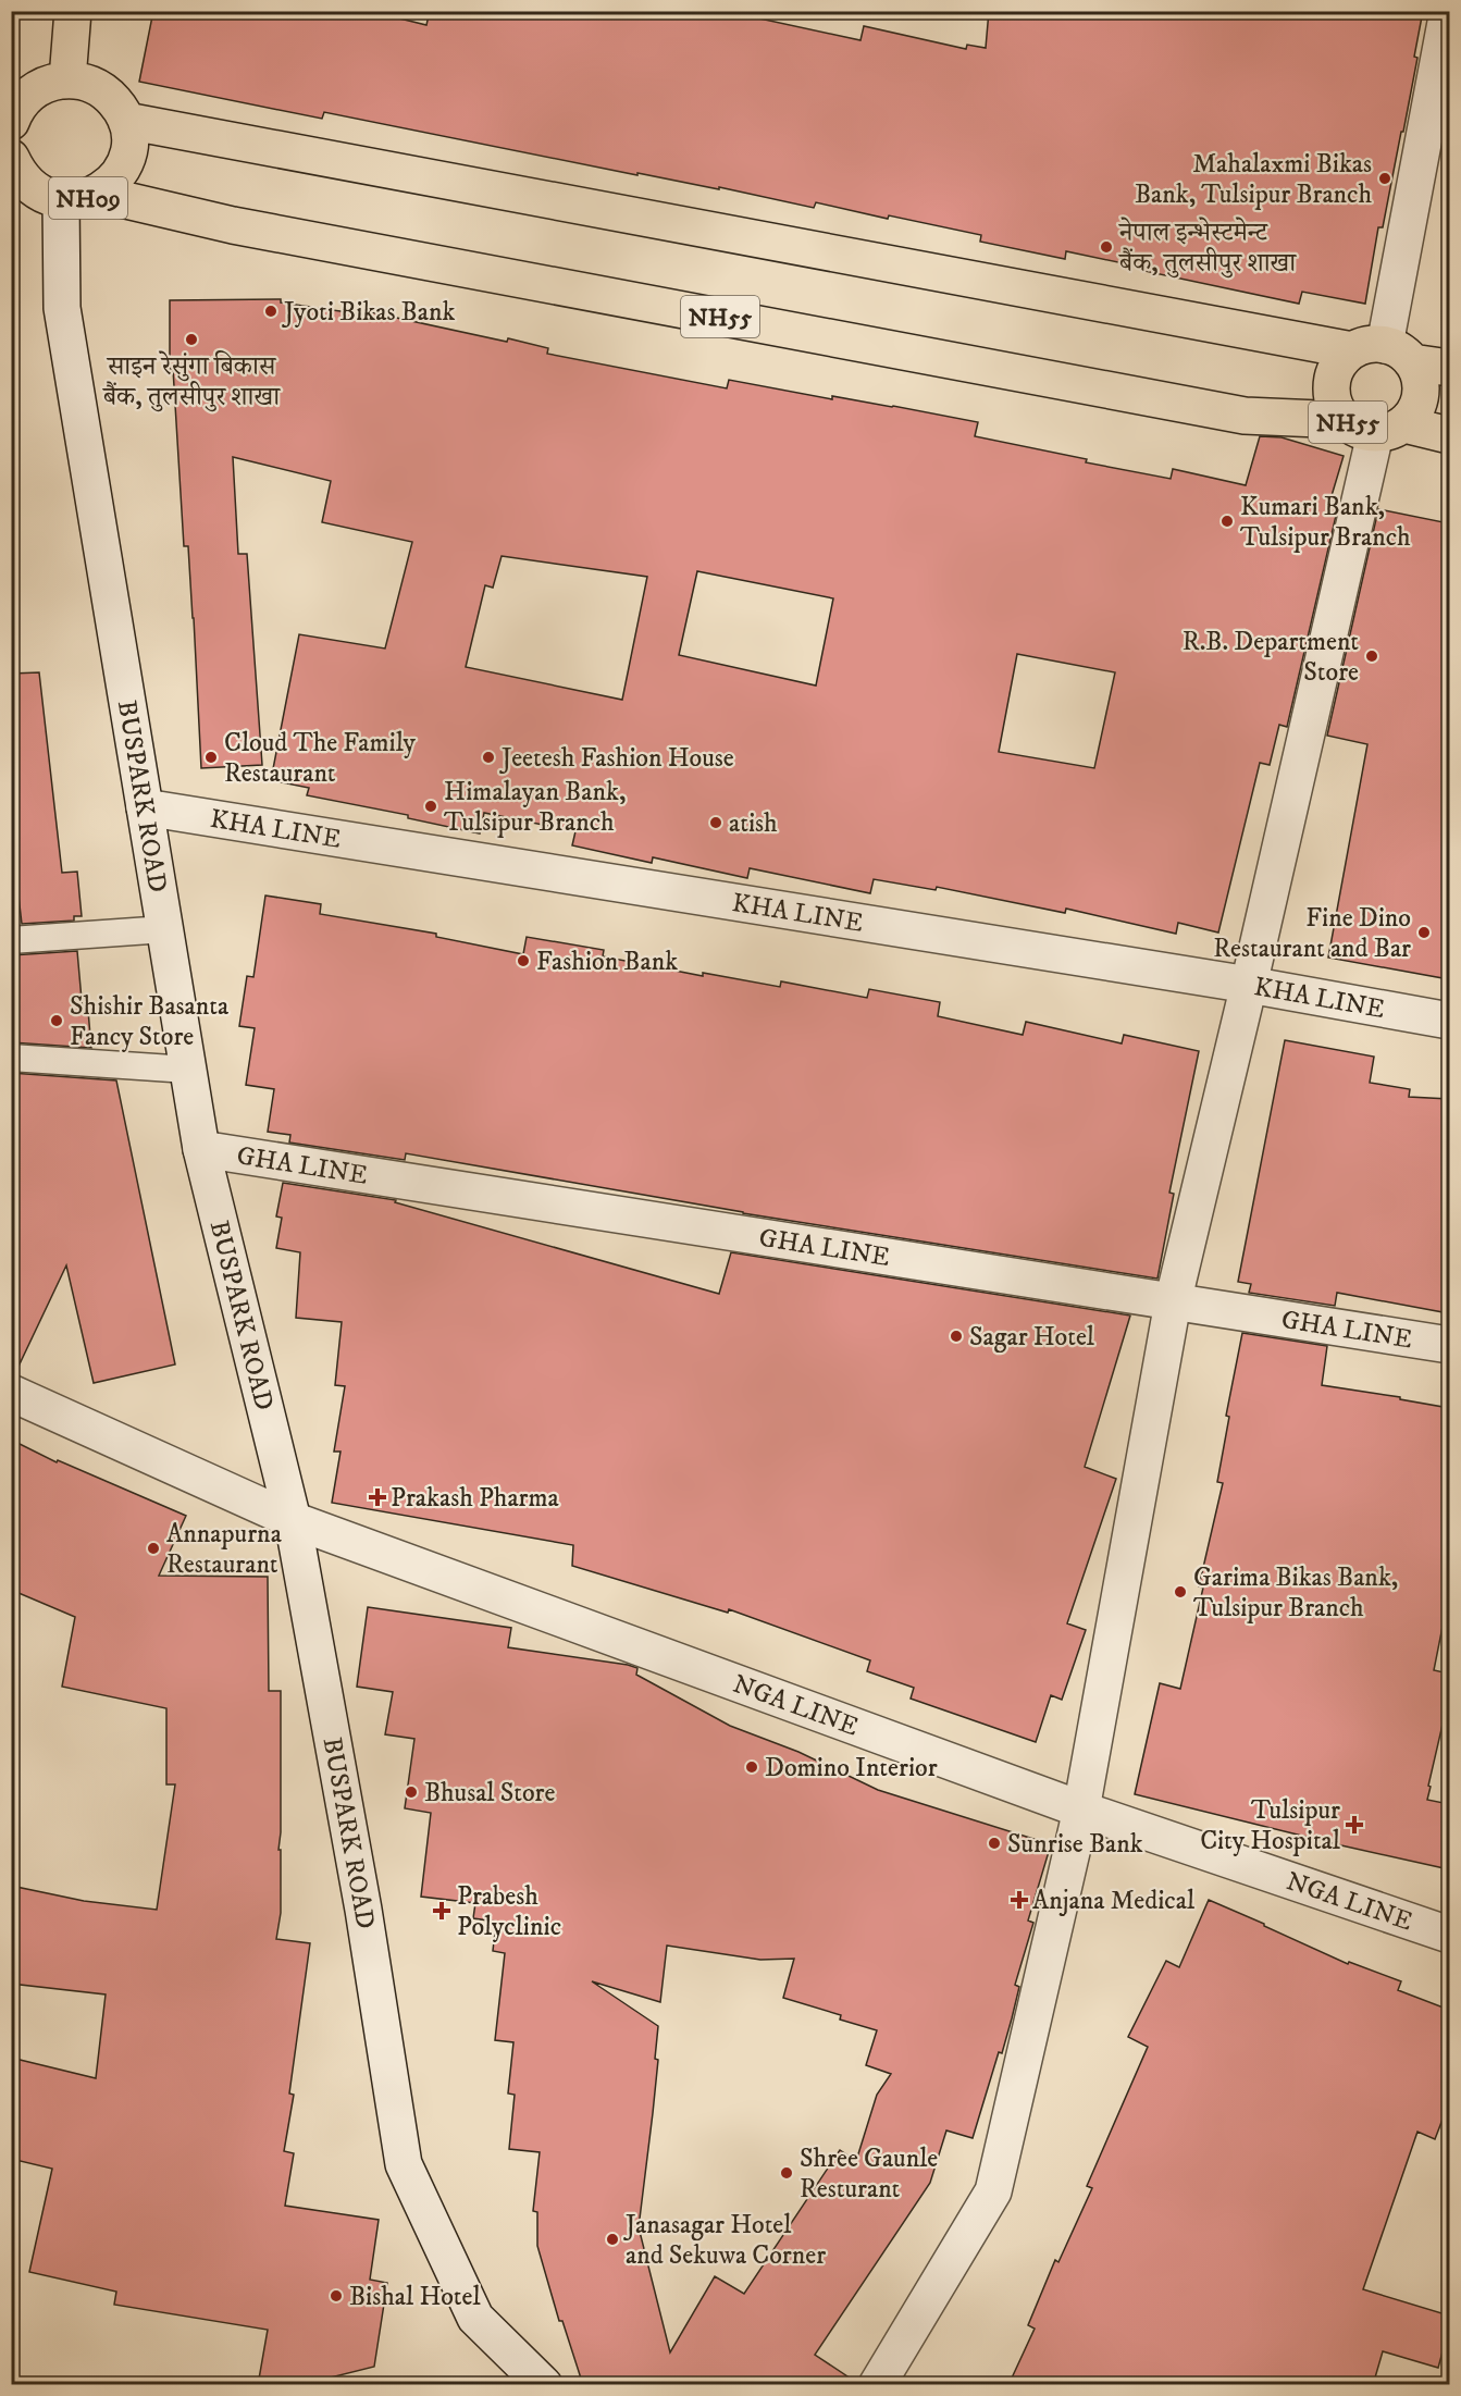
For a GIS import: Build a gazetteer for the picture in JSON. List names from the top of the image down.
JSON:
{
  "streets": {
    "main road": ["NH09", "NH55"],
    "street": [
      "BUSPARK ROAD",
      "KHA LINE",
      "GHA LINE",
      "NGA LINE"
    ]
  },
  "crossings": [
    ["NH09", "NH55"],
    ["NH09", "BUSPARK ROAD"],
    ["BUSPARK ROAD", "KHA LINE"],
    ["BUSPARK ROAD", "GHA LINE"],
    ["BUSPARK ROAD", "NGA LINE"]
  ],
  "places": {
    "other": [
      "Mahalaxmi Bikas Bank, Tulsipur Branch",
      "नेपाल इन्भेस्टमेन्ट बैंक, तुलसीपुर शाखा",
      "Jyoti Bikas Bank",
      "साइन रेसुंगा बिकास बैंक, तुलसीपुर शाखा",
      "Kumari Bank, Tulsipur Branch",
      "R.B. Department Store",
      "Cloud The Family Restaurant",
      "Jeetesh Fashion House",
      "Himalayan Bank, Tulsipur Branch",
      "atish",
      "Fine Dino Restaurant and Bar",
      "Fashion Bank",
      "Shishir Basanta Fancy Store",
      "Sagar Hotel",
      "Annapurna Restaurant",
      "Garima Bikas Bank, Tulsipur Branch",
      "Domino Interior",
      "Bhusal Store",
      "Sunrise Bank",
      "Shree Gaunle Resturant",
      "Janasagar Hotel and Sekuwa Corner",
      "Bishal Hotel"
    ],
    "health": [
      "Prakash Pharma",
      "Tulsipur City Hospital",
      "Anjana Medical",
      "Prabesh Polyclinic"
    ]
  }
}
